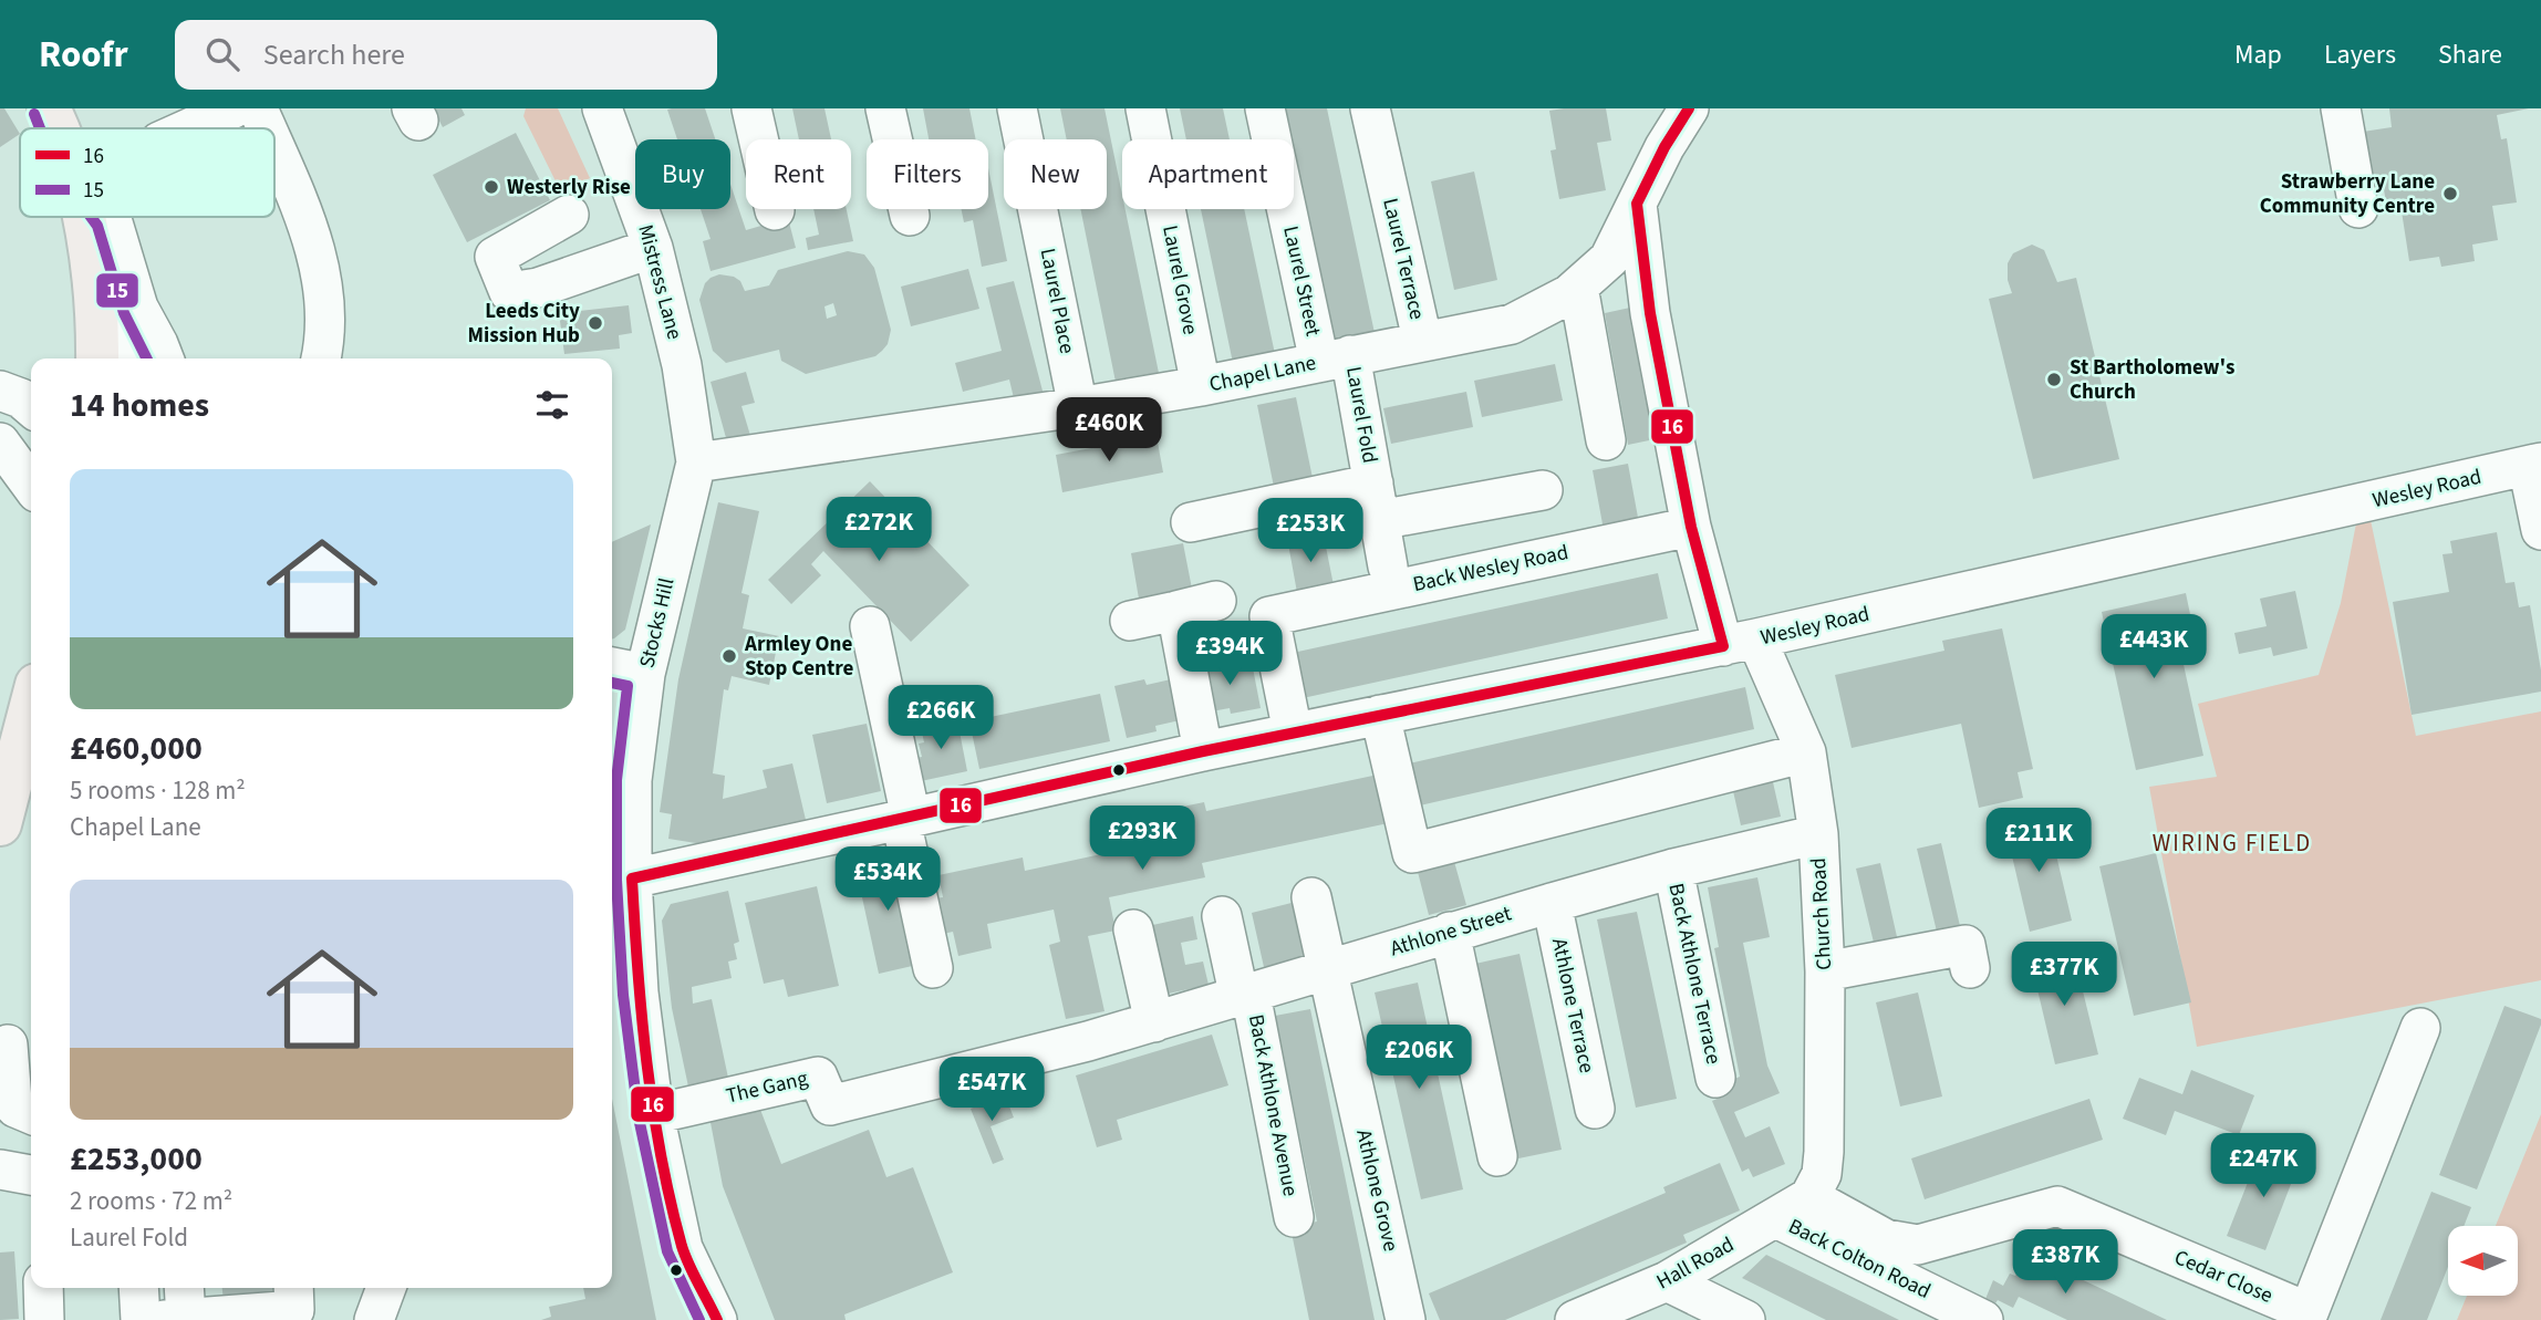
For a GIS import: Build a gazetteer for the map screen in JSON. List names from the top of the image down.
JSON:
{
  "streets": {
    "street": [
      "Laurel Terrace",
      "Laurel Grove",
      "Laurel Street",
      "Mistress Lane",
      "Laurel Place",
      "Chapel Lane",
      "Laurel Fold",
      "Wesley Road",
      "Back Wesley Road",
      "Stocks Hill",
      "Church Road",
      "Athlone Street",
      "Back Athlone Terrace",
      "Athlone Terrace",
      "The Gang",
      "Back Athlone Avenue",
      "Athlone Grove",
      "Back Colton Road",
      "Hall Road",
      "Cedar Close"
    ]
  },
  "crossings": [
    ["Laurel Terrace", "Chapel Lane"],
    ["Laurel Grove", "Chapel Lane"],
    ["Laurel Street", "Chapel Lane"],
    ["Laurel Street", "Laurel Fold"],
    ["Mistress Lane", "Chapel Lane"],
    ["Mistress Lane", "Stocks Hill"],
    ["Laurel Place", "Chapel Lane"],
    ["Chapel Lane", "Laurel Fold"],
    ["Chapel Lane", "Stocks Hill"],
    ["Chapel Lane", "Church Road"],
    ["Wesley Road", "Back Wesley Road"],
    ["Wesley Road", "Stocks Hill"],
    ["Wesley Road", "Church Road"],
    ["Back Wesley Road", "Church Road"],
    ["Stocks Hill", "The Gang"],
    ["Church Road", "Athlone Street"],
    ["Church Road", "Hall Road"],
    ["Church Road", "Cedar Close"],
    ["Athlone Street", "Back Athlone Terrace"],
    ["Athlone Street", "Athlone Terrace"],
    ["Athlone Street", "The Gang"],
    ["Athlone Street", "Back Athlone Avenue"],
    ["Athlone Street", "Athlone Grove"],
    ["Back Colton Road", "Hall Road"],
    ["Hall Road", "Cedar Close"]
  ],
  "districts": ["WIRING FIELD"],
  "places": [
    "Westerly Rise",
    "Strawberry Lane Community Centre",
    "Leeds City Mission Hub",
    "St Bartholomew's Church",
    "Armley One Stop Centre"
  ],
  "lines": ["transit line 16", "transit line 15"],
  "legend": ["16", "15"],
  "north": "left",
  "page": {
    "header": "Roofr",
    "search": "Search here",
    "nav": ["Map", "Layers", "Share"],
    "chip": [
      "Buy",
      "Rent",
      "Filters",
      "New",
      "Apartment"
    ],
    "heading": "14 homes",
    "price": [
      "£460K",
      "£272K",
      "£253K",
      "£443K",
      "£394K",
      "£266K",
      "£293K",
      "£211K",
      "£534K",
      "£377K",
      "£206K",
      "£547K",
      "£247K",
      "£387K"
    ],
    "list": [
      {
        "name": "£460,000",
        "note": "5 rooms · 128 m² · Chapel Lane"
      },
      {
        "name": "£253,000",
        "note": "2 rooms · 72 m² · Laurel Fold"
      }
    ]
  }
}
